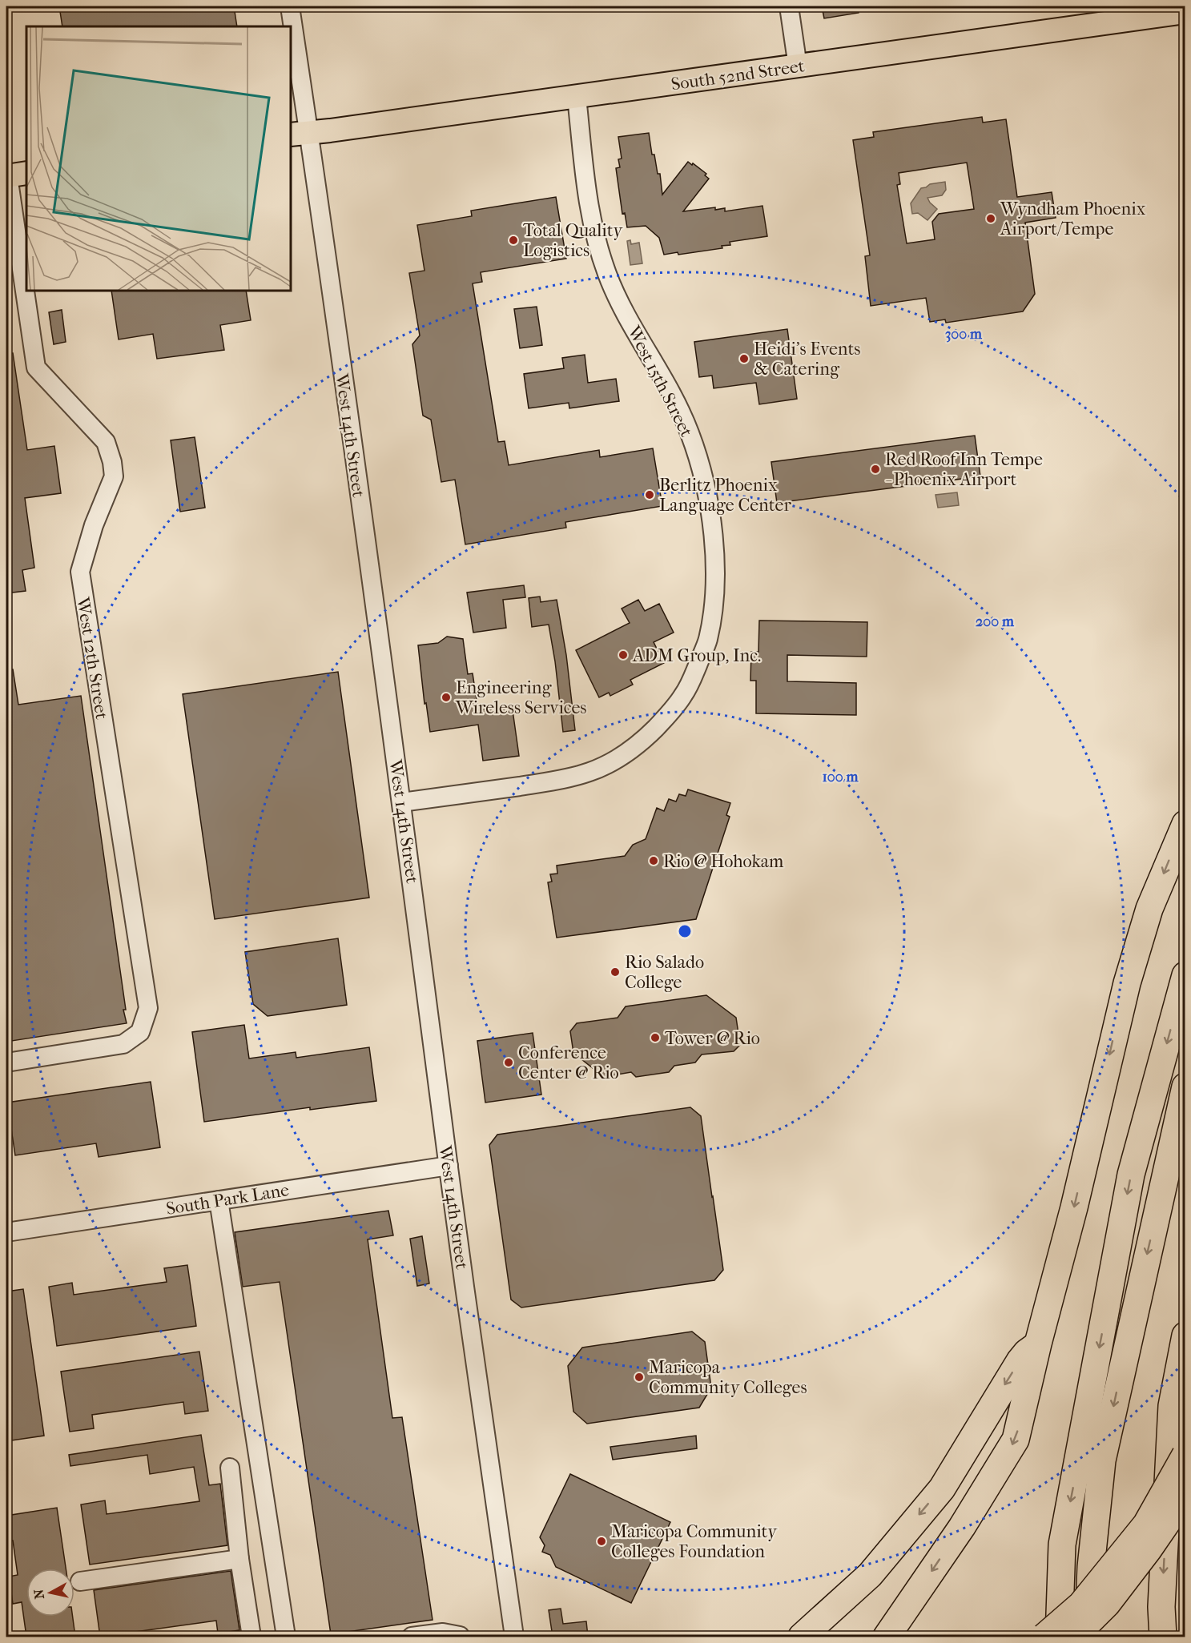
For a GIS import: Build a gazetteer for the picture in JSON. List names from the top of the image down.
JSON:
{
  "streets": {
    "main road": ["South 52nd Street"],
    "street": [
      "West 15th Street",
      "West 14th Street",
      "West 12th Street",
      "South Park Lane"
    ]
  },
  "crossings": [
    ["South 52nd Street", "West 15th Street"],
    ["South 52nd Street", "West 14th Street"],
    ["West 15th Street", "West 14th Street"],
    ["West 14th Street", "South Park Lane"]
  ],
  "places": [
    "Wyndham Phoenix Airport/Tempe",
    "Total Quality Logistics",
    "Heidi's Events & Catering",
    "Red Roof Inn Tempe - Phoenix Airport",
    "Berlitz Phoenix Language Center",
    "ADM Group, Inc.",
    "Engineering Wireless Services",
    "Rio @ Hohokam",
    "Rio Salado College",
    "Tower @ Rio",
    "Conference Center @ Rio",
    "Maricopa Community Colleges",
    "Maricopa Community Colleges Foundation"
  ],
  "north": "left",
  "rings": ["300 m", "200 m", "100 m"]
}
